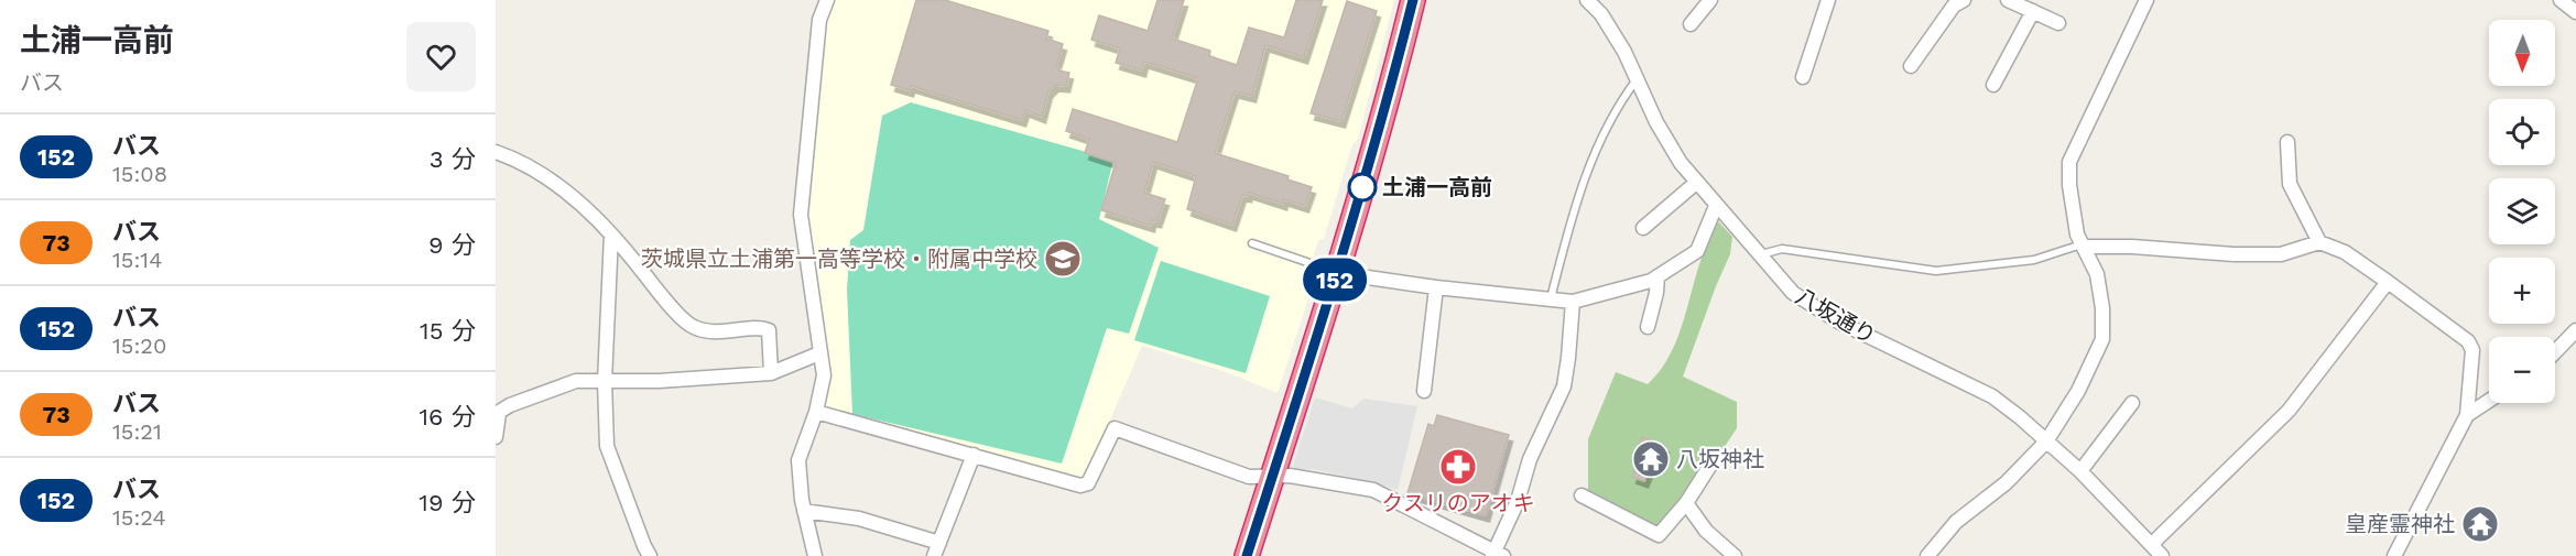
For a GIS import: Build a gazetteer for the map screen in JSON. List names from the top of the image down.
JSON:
{
  "streets": {
    "street": ["八坂通り"]
  },
  "places": {
    "other": ["土浦一高前"],
    "school or university": ["茨城県立土浦第一高等学校・附属中学校"],
    "temple": ["八坂神社", "皇産霊神社"],
    "pharmacy": ["クスリのアオキ"]
  },
  "lines": ["bus line 152"],
  "north": "bottom",
  "page": {
    "heading": ["土浦一高前", "バス"],
    "on_map": "152",
    "map_buttons": ["+", "−"],
    "list": [
      {
        "mark": "152",
        "name": "バス",
        "note": "15:08",
        "value": "3 分"
      },
      {
        "mark": "73",
        "name": "バス",
        "note": "15:14",
        "value": "9 分"
      },
      {
        "mark": "152",
        "name": "バス",
        "note": "15:20",
        "value": "15 分"
      },
      {
        "mark": "73",
        "name": "バス",
        "note": "15:21",
        "value": "16 分"
      },
      {
        "mark": "152",
        "name": "バス",
        "note": "15:24",
        "value": "19 分"
      }
    ]
  }
}
